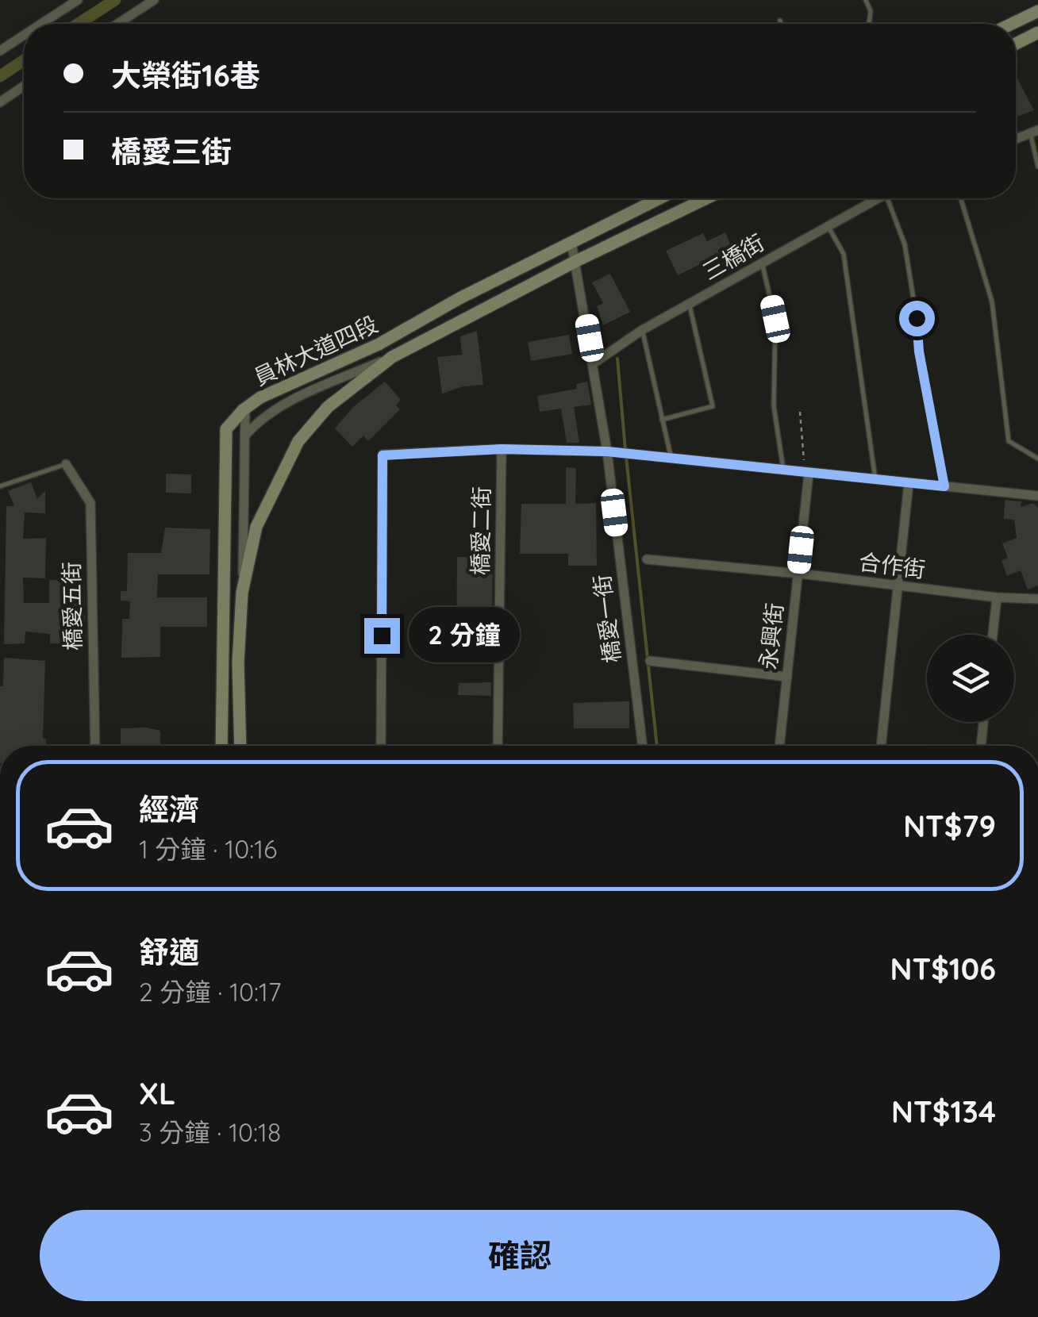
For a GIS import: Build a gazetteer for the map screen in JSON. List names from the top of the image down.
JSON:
{
  "streets": {
    "main road": ["員林大道四段"],
    "street": [
      "三橋街",
      "橋愛二街",
      "合作街",
      "橋愛五街",
      "橋愛一街",
      "永興街"
    ]
  },
  "crossings": [
    ["三橋街", "橋愛一街"],
    ["員林大道四段", "橋愛一街"],
    ["合作街", "永興街"]
  ],
  "page": {
    "banner": ["大榮街16巷", "橋愛三街"],
    "bubble": "2 分鐘",
    "list": [
      {
        "name": "經濟",
        "note": "1 分鐘 · 10:16",
        "value": "NT$79"
      },
      {
        "name": "舒適",
        "note": "2 分鐘 · 10:17",
        "value": "NT$106"
      },
      {
        "name": "XL",
        "note": "3 分鐘 · 10:18",
        "value": "NT$134"
      }
    ],
    "buttons": "確認"
  }
}
